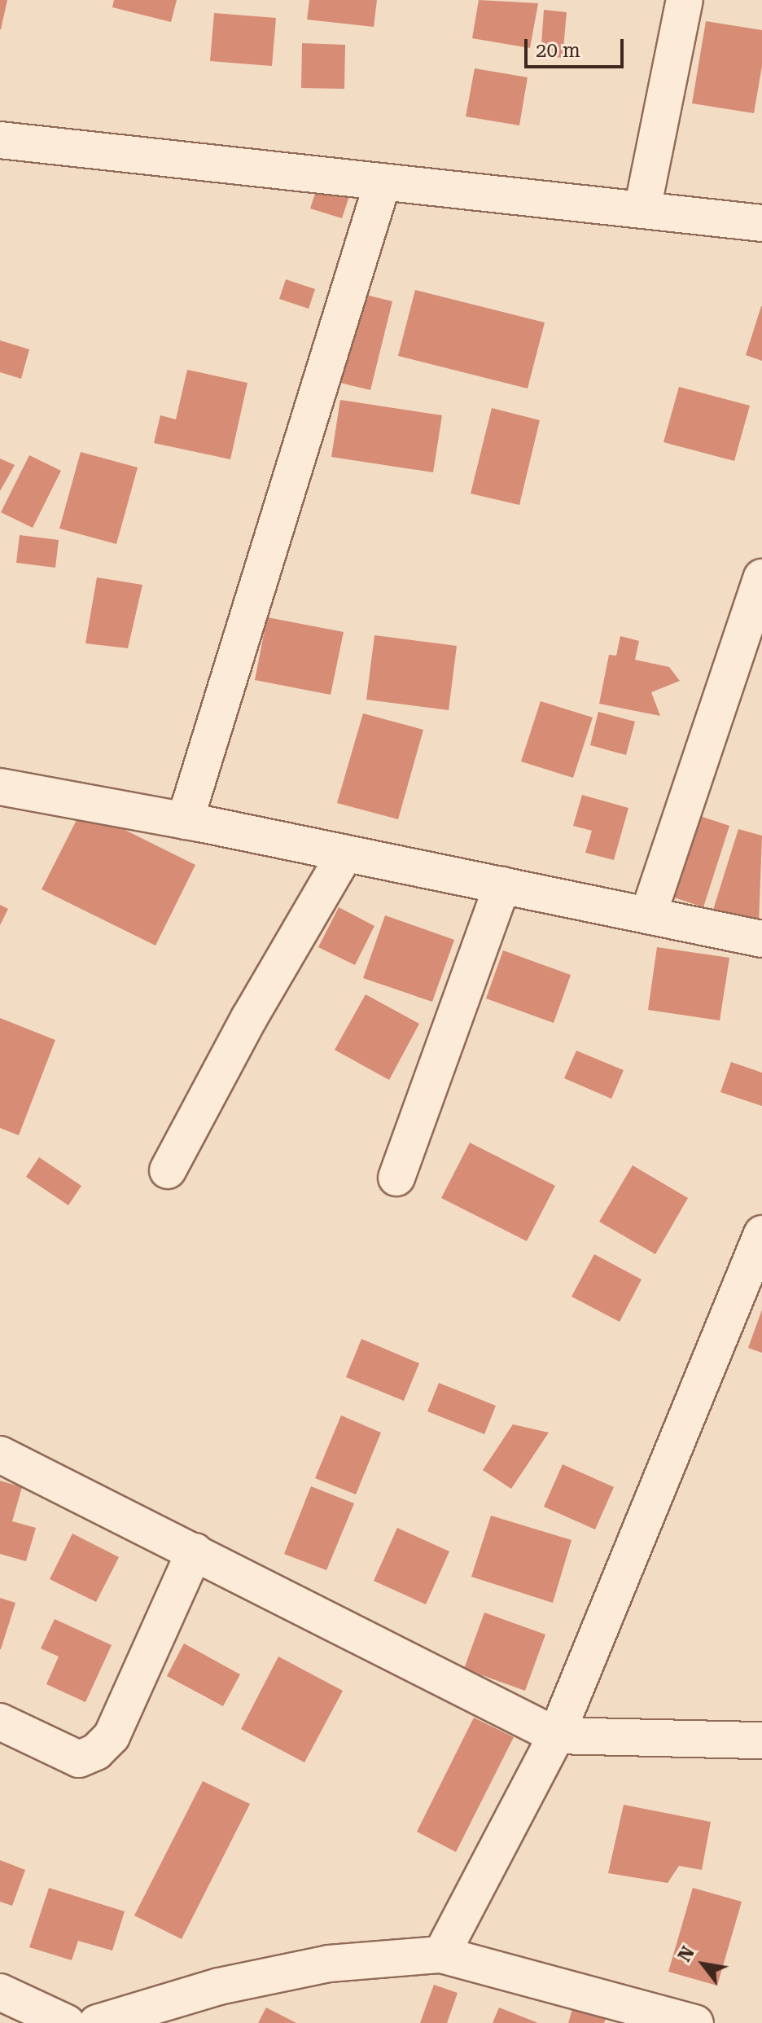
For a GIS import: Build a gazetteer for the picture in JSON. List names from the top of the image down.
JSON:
{
  "scale_bar": "20 m",
  "north": "top left"
}
